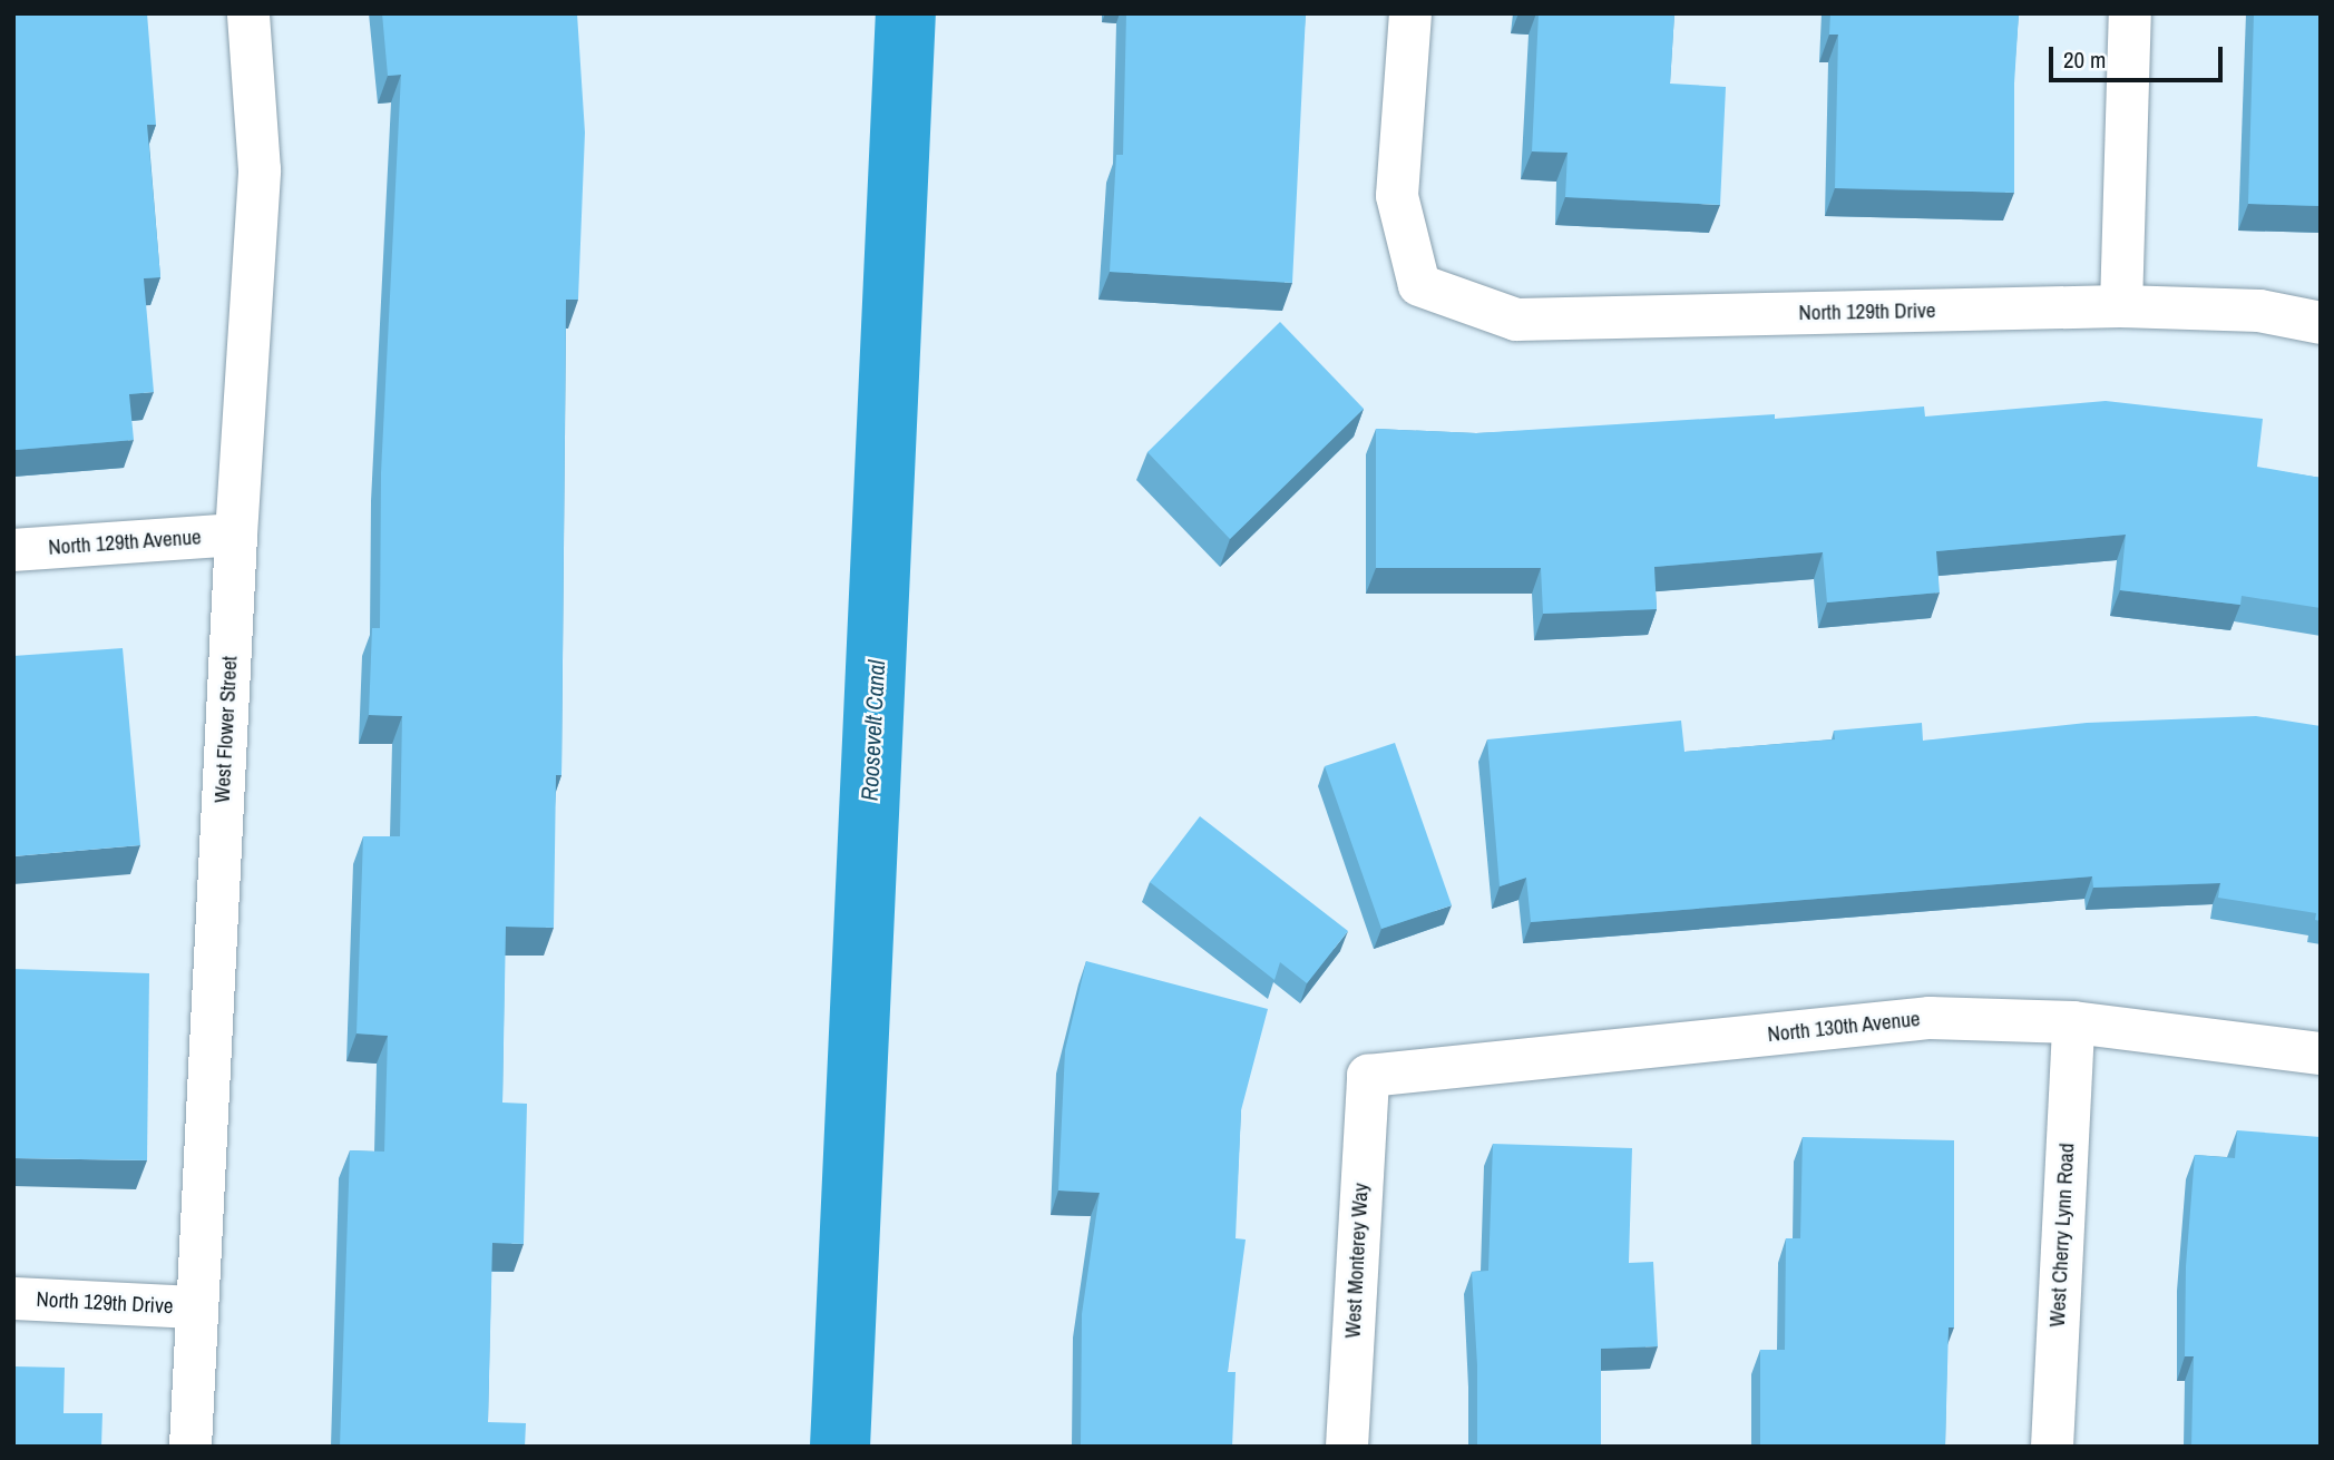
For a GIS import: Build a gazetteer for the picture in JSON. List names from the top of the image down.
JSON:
{
  "streets": {
    "street": [
      "North 129th Drive",
      "North 129th Avenue",
      "West Flower Street",
      "North 130th Avenue",
      "West Cherry Lynn Road",
      "West Monterey Way"
    ]
  },
  "crossings": [
    ["North 129th Drive", "West Flower Street"],
    ["North 129th Avenue", "West Flower Street"],
    ["North 130th Avenue", "West Cherry Lynn Road"],
    ["North 130th Avenue", "West Monterey Way"]
  ],
  "water": ["Roosevelt Canal"],
  "scale_bar": "20 m"
}
